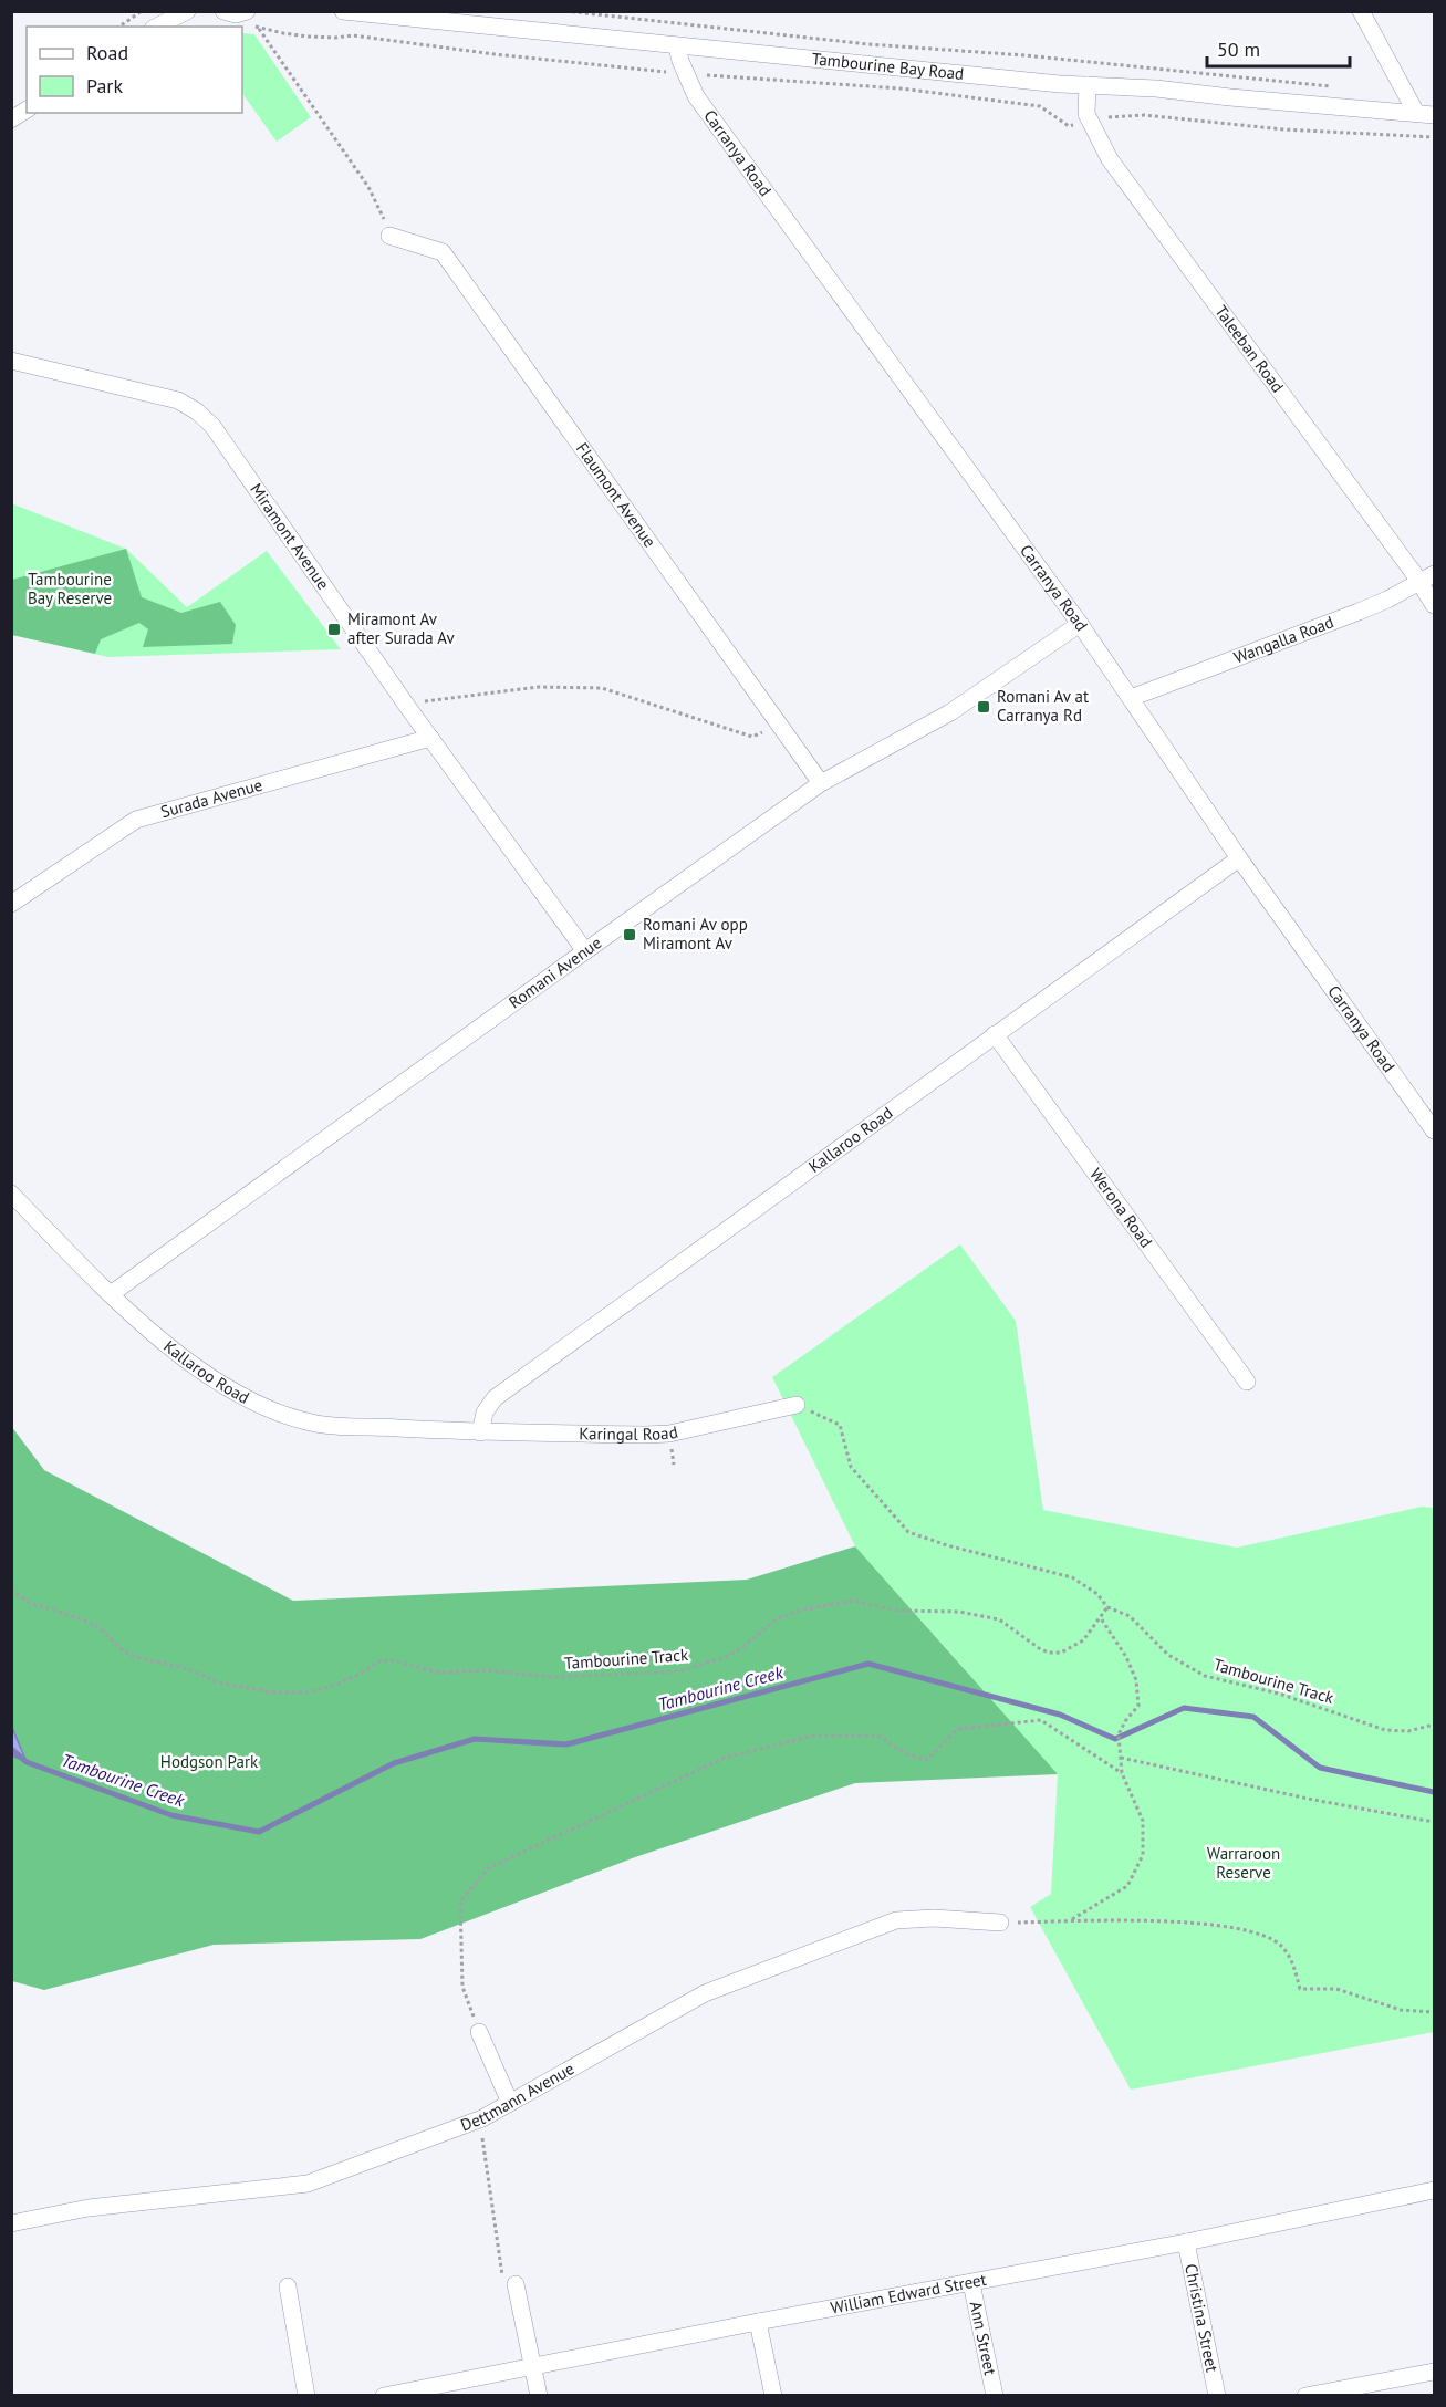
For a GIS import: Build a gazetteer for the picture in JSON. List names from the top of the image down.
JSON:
{
  "streets": {
    "street": [
      "Tambourine Bay Road",
      "Carranya Road",
      "Taleeban Road",
      "Flaumont Avenue",
      "Miramont Avenue",
      "Wangalla Road",
      "Surada Avenue",
      "Romani Avenue",
      "Kallaroo Road",
      "Werona Road",
      "Karingal Road",
      "Dettmann Avenue",
      "William Edward Street",
      "Christina Street",
      "Ann Street"
    ],
    "path": ["Tambourine Track"]
  },
  "crossings": [
    ["Tambourine Bay Road", "Carranya Road"],
    ["Tambourine Bay Road", "Taleeban Road"],
    ["Carranya Road", "Wangalla Road"],
    ["Carranya Road", "Romani Avenue"],
    ["Carranya Road", "Kallaroo Road"],
    ["Taleeban Road", "Wangalla Road"],
    ["Flaumont Avenue", "Romani Avenue"],
    ["Miramont Avenue", "Surada Avenue"],
    ["Miramont Avenue", "Romani Avenue"],
    ["Romani Avenue", "Kallaroo Road"],
    ["Kallaroo Road", "Werona Road"],
    ["Kallaroo Road", "Karingal Road"],
    ["William Edward Street", "Christina Street"],
    ["William Edward Street", "Ann Street"]
  ],
  "water": ["Tambourine Creek"],
  "parks": ["Tambourine Bay Reserve", "Hodgson Park", "Warraroon Reserve"],
  "places": {
    "transit": ["Miramont Av after Surada Av", "Romani Av at Carranya Rd", "Romani Av opp Miramont Av"]
  },
  "legend": ["Road", "Park"],
  "scale_bar": "50 m"
}
